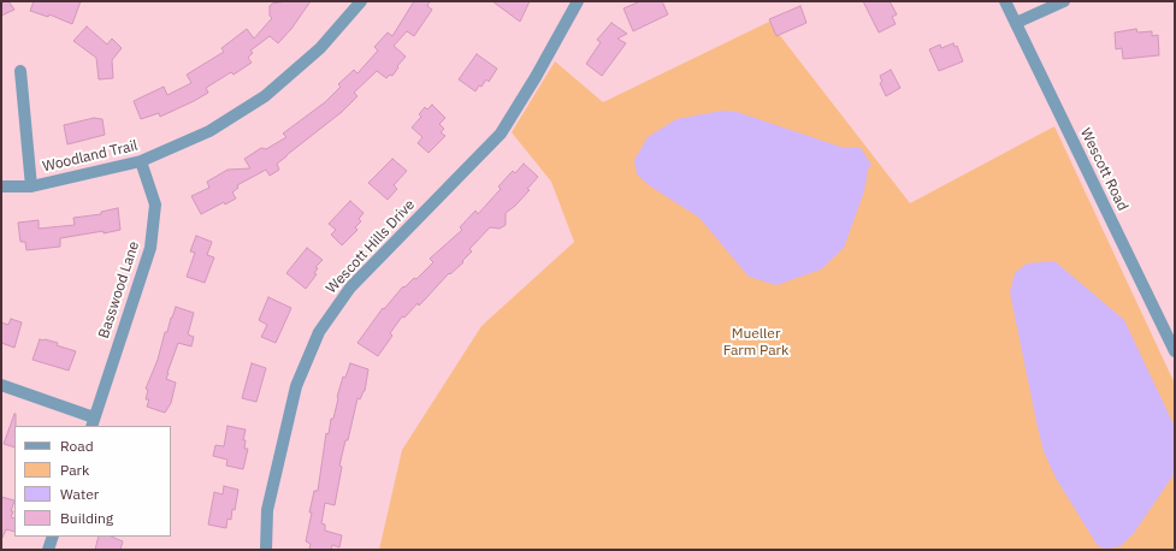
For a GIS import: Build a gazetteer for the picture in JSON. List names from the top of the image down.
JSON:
{
  "streets": {
    "street": [
      "Woodland Trail",
      "Wescott Road",
      "Wescott Hills Drive",
      "Basswood Lane"
    ]
  },
  "crossings": [
    ["Woodland Trail", "Basswood Lane"]
  ],
  "parks": ["Mueller Farm Park"],
  "legend": [
    "Road",
    "Park",
    "Water",
    "Building"
  ]
}
